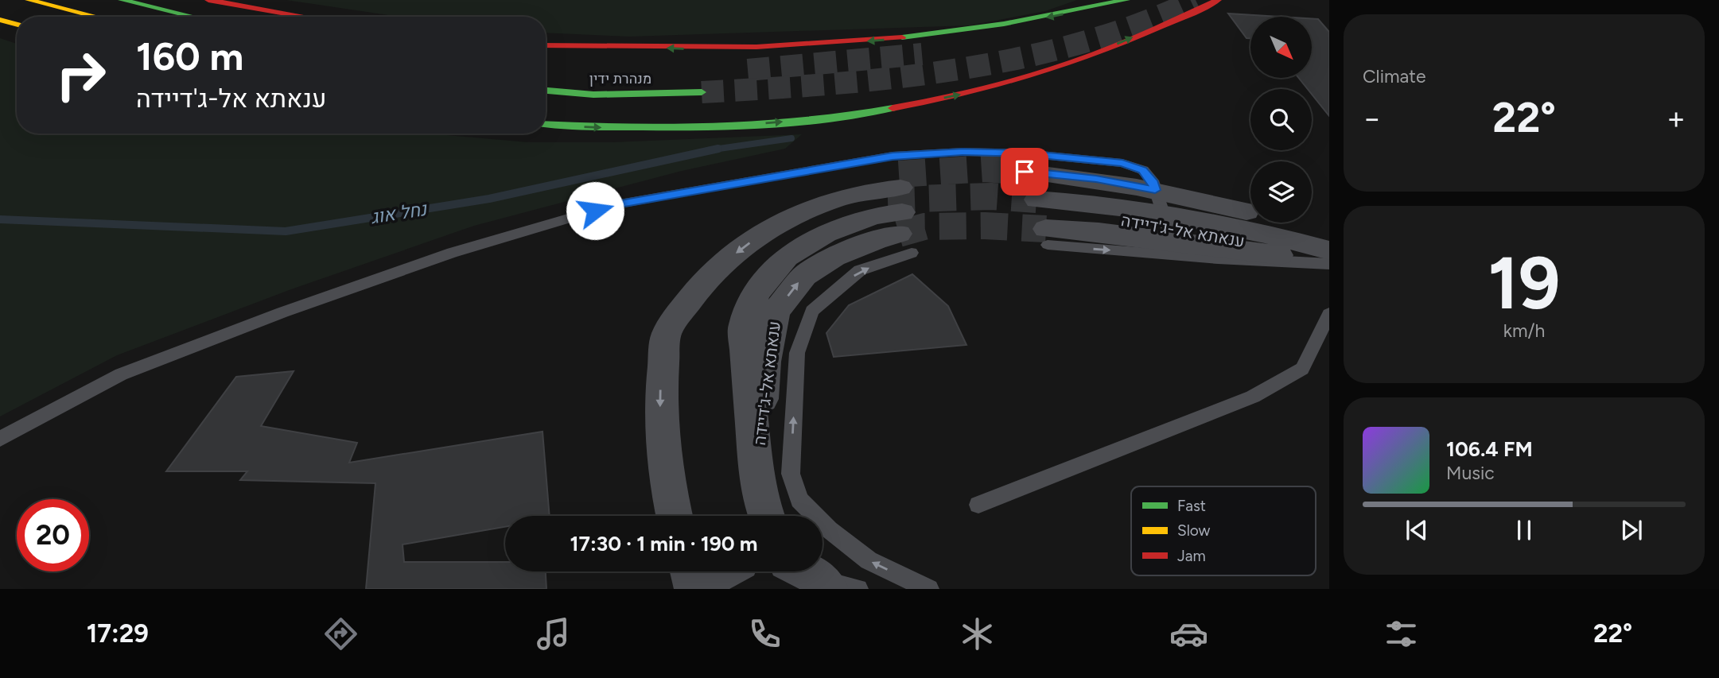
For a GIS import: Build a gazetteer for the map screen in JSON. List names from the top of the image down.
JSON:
{
  "streets": {
    "highway": ["מנהרת ידין"],
    "street": ["ענאתא אל-ג'דיידה"]
  },
  "water": ["נחל אוג"],
  "legend": ["Fast", "Slow", "Jam"],
  "north": "bottom right",
  "page": {
    "tile": [
      "Climate",
      ["19", "km/h"]
    ],
    "turn": ["160 m", "ענאתא אל-ג'דיידה"],
    "heat": ["−", "22°", "+"],
    "song": ["106.4 FM", "Music"],
    "limit": "20",
    "trip": "17:30 · 1 min · 190 m",
    "tabs": ["17:29", "22°"]
  }
}
